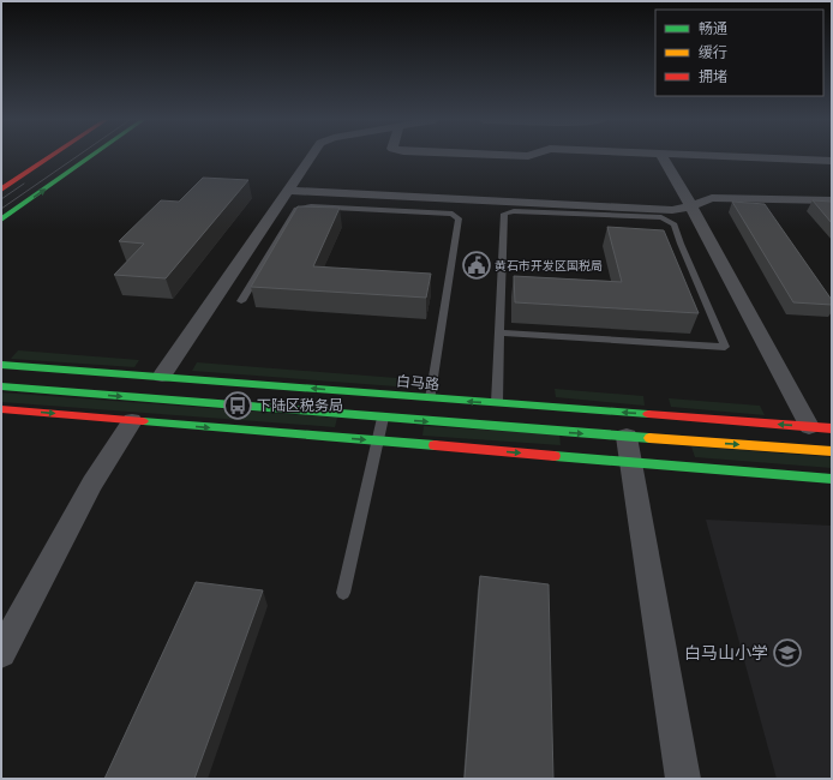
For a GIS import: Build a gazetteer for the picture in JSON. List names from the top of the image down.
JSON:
{
  "streets": {
    "street": ["白马路"]
  },
  "places": {
    "public building": ["黄石市开发区国税局"],
    "bus stop": ["下陆区税务局"],
    "school or university": ["白马山小学"]
  },
  "legend": ["畅通", "缓行", "拥堵"]
}
